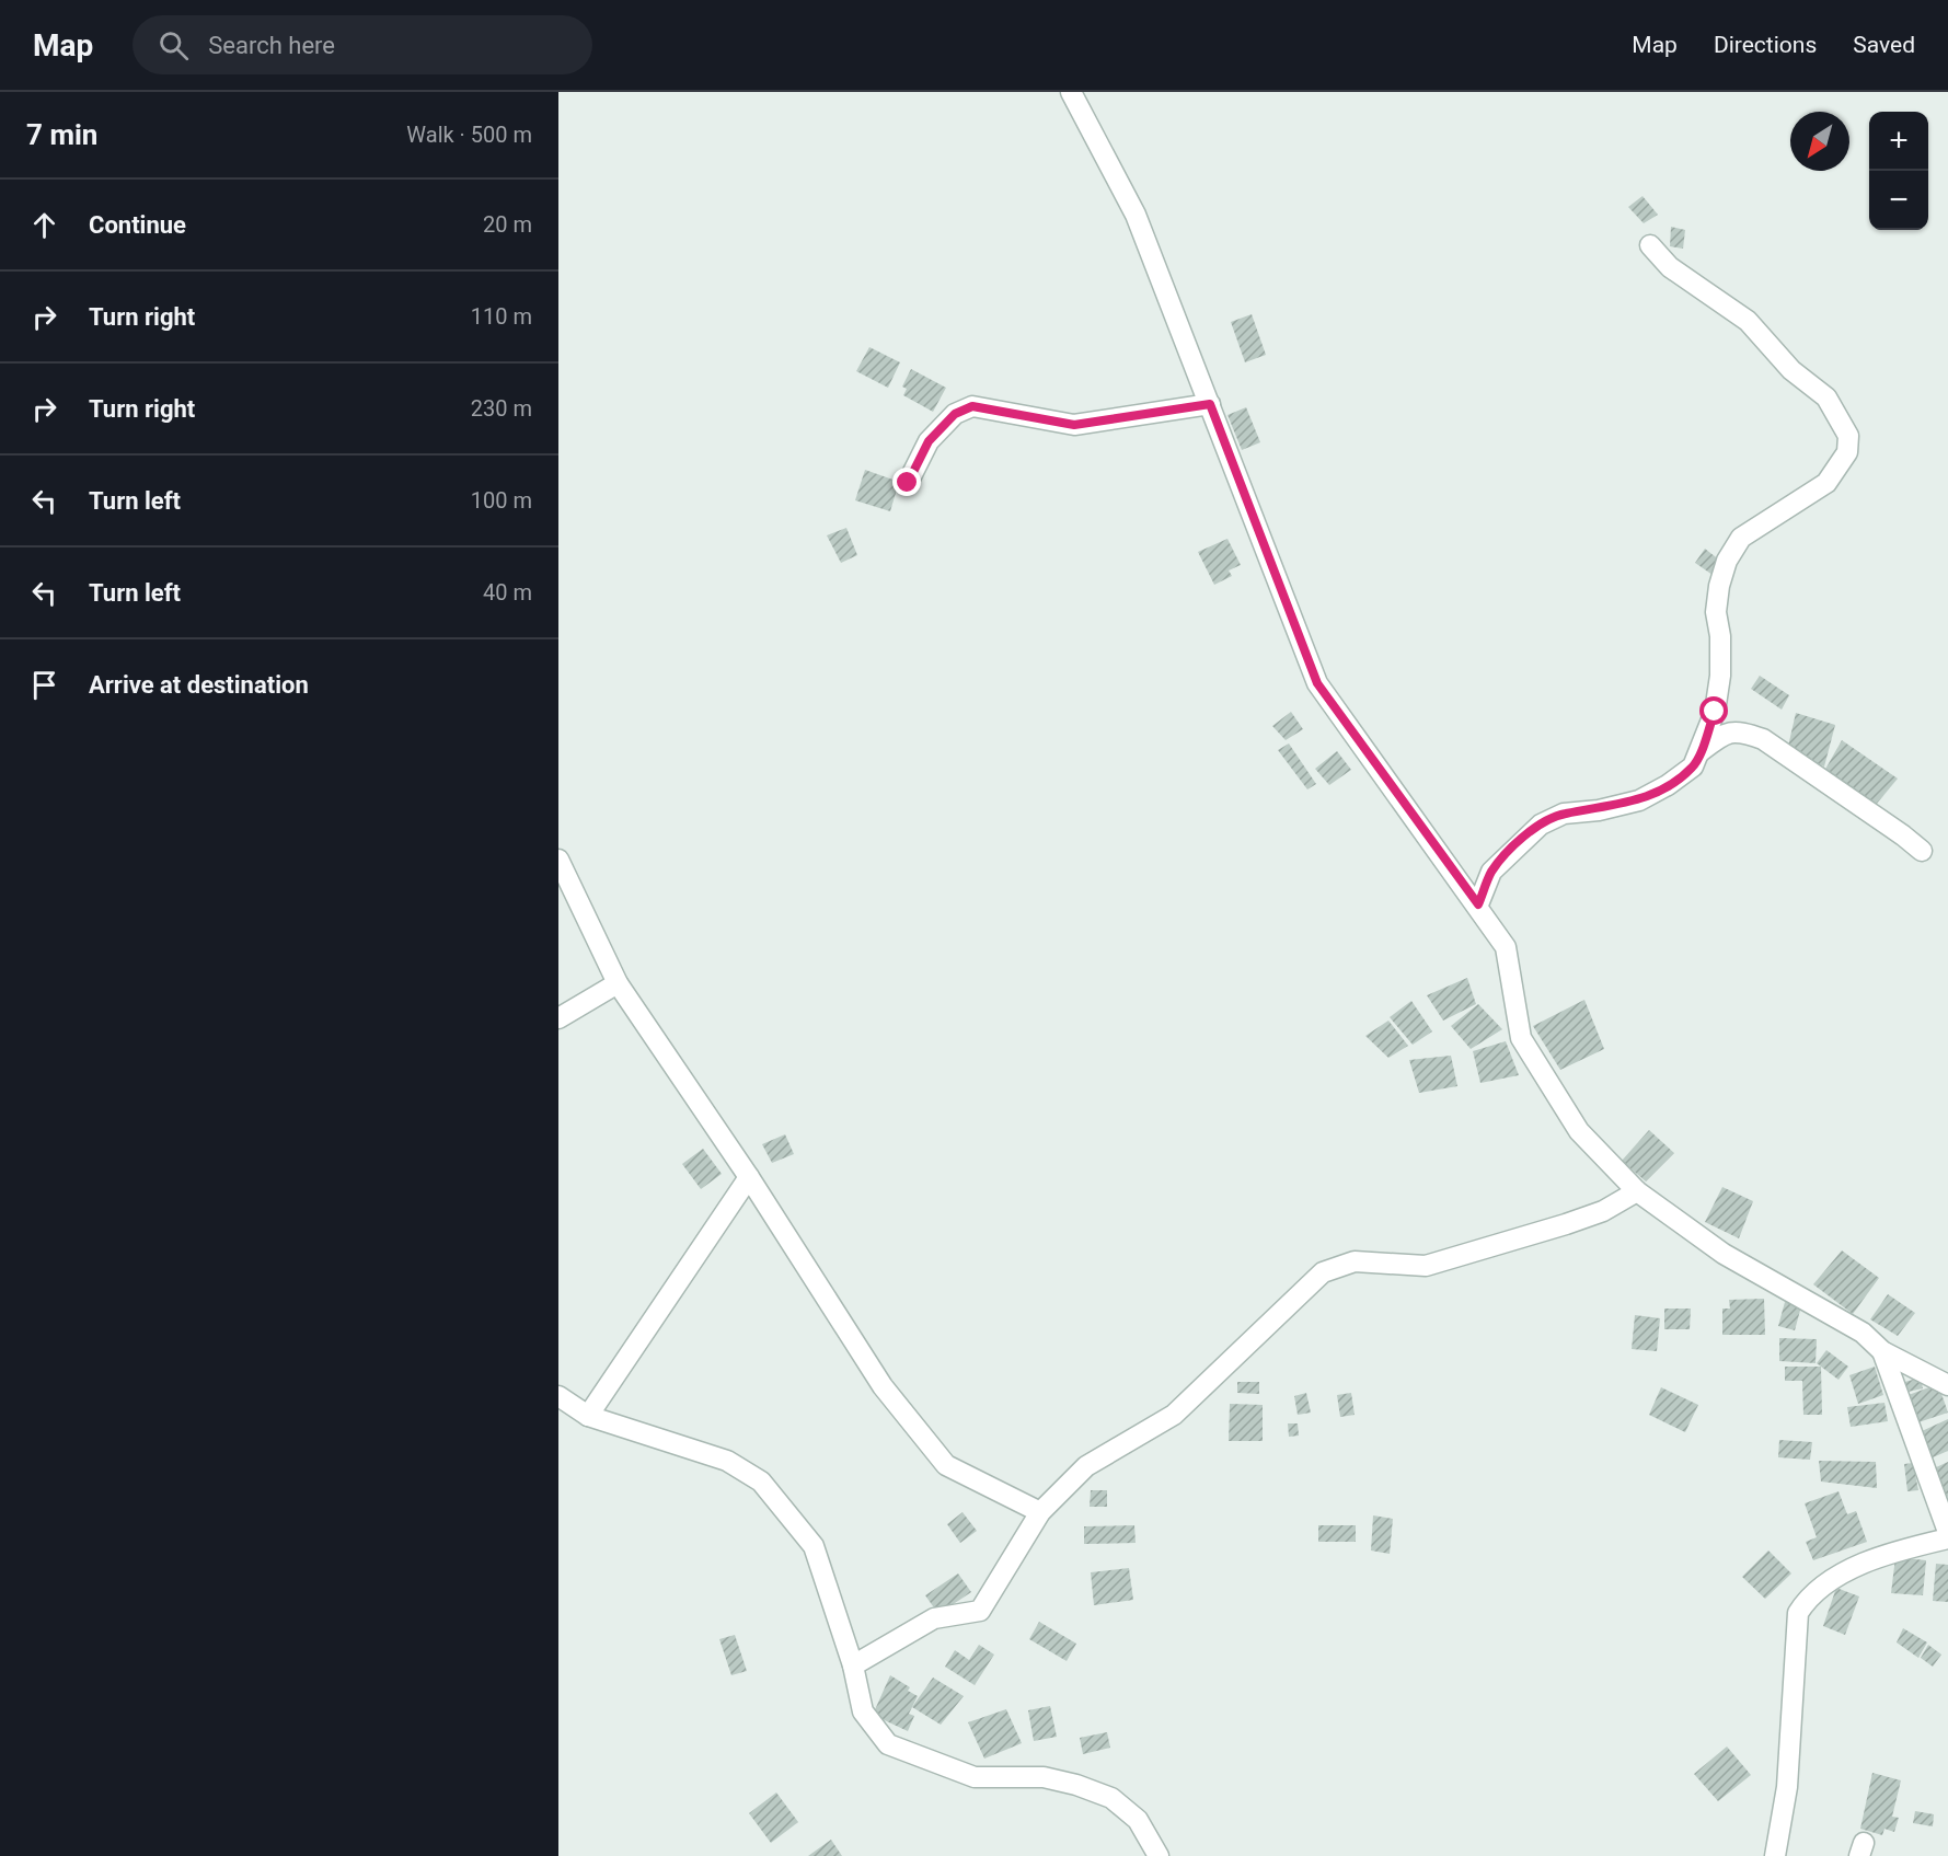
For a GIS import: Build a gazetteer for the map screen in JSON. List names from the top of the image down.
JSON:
{
  "north": "bottom left",
  "page": {
    "header": "Map",
    "search": "Search here",
    "nav": ["Map", "Directions", "Saved"],
    "heading": ["7 min", "Walk · 500 m"],
    "map_buttons": ["+", "−"],
    "list": [
      ["Continue", "20 m"],
      ["Turn right", "110 m"],
      ["Turn right", "230 m"],
      ["Turn left", "100 m"],
      ["Turn left", "40 m"],
      "Arrive at destination"
    ]
  }
}
